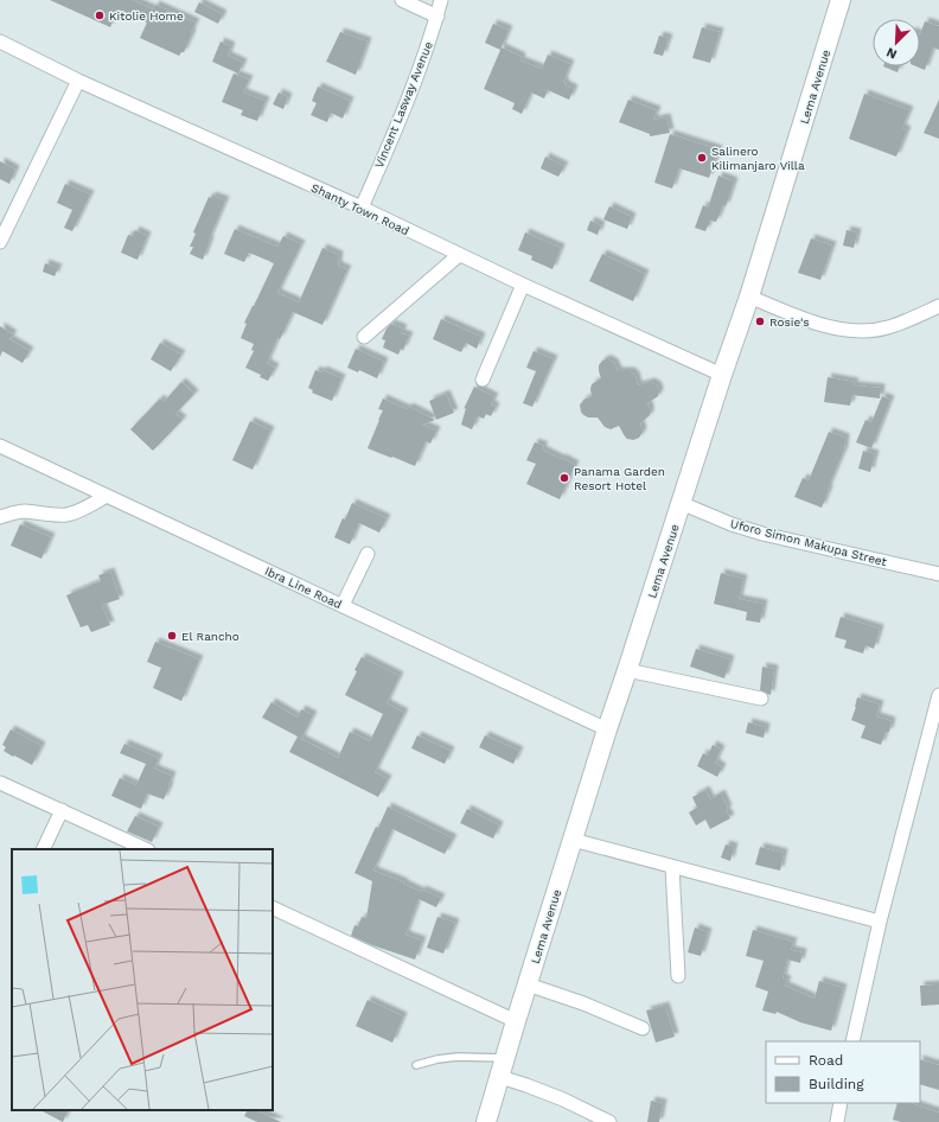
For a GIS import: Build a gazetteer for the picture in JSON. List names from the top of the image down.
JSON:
{
  "streets": {
    "main road": ["Lema Avenue"],
    "street": [
      "Vincent Lasway Avenue",
      "Shanty Town Road",
      "Uforo Simon Makupa Street",
      "Ibra Line Road"
    ]
  },
  "crossings": [
    ["Lema Avenue", "Shanty Town Road"],
    ["Lema Avenue", "Uforo Simon Makupa Street"],
    ["Lema Avenue", "Ibra Line Road"],
    ["Vincent Lasway Avenue", "Shanty Town Road"]
  ],
  "places": [
    "Kitolie Home",
    "Salinero Kilimanjaro Villa",
    "Rosie's",
    "Panama Garden Resort Hotel",
    "El Rancho"
  ],
  "legend": ["Road", "Building"],
  "north": "bottom left"
}
